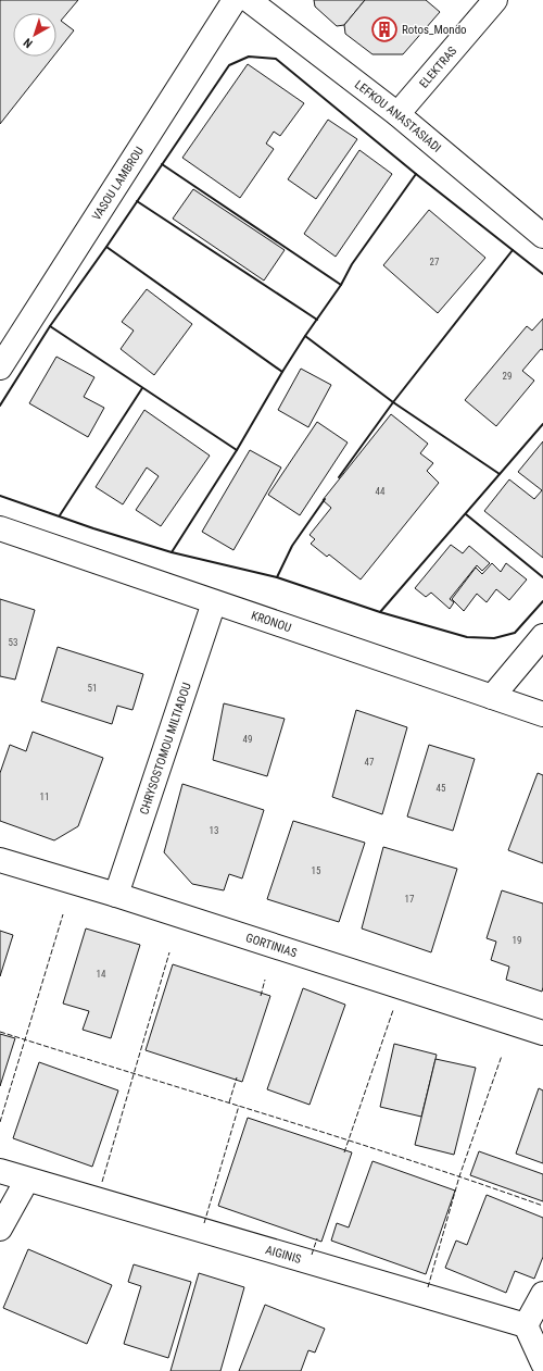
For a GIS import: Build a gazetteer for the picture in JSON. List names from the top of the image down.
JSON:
{
  "streets": {
    "street": [
      "ELEKTRAS",
      "LEFKOU ANASTASIADI",
      "VASOU LAMBROU",
      "KRONOU",
      "CHRYSOSTOMOU MILTIADOU",
      "GORTINIAS",
      "AIGINIS"
    ]
  },
  "crossings": [
    ["ELEKTRAS", "LEFKOU ANASTASIADI"],
    ["KRONOU", "CHRYSOSTOMOU MILTIADOU"],
    ["CHRYSOSTOMOU MILTIADOU", "GORTINIAS"]
  ],
  "places": {
    "building": ["Rotos_Mondo"]
  },
  "house_numbers": [
    "27",
    "29",
    "44",
    "53",
    "51",
    "49",
    "47",
    "45",
    "11",
    "13",
    "15",
    "17",
    "19",
    "14"
  ],
  "north": "bottom left"
}
